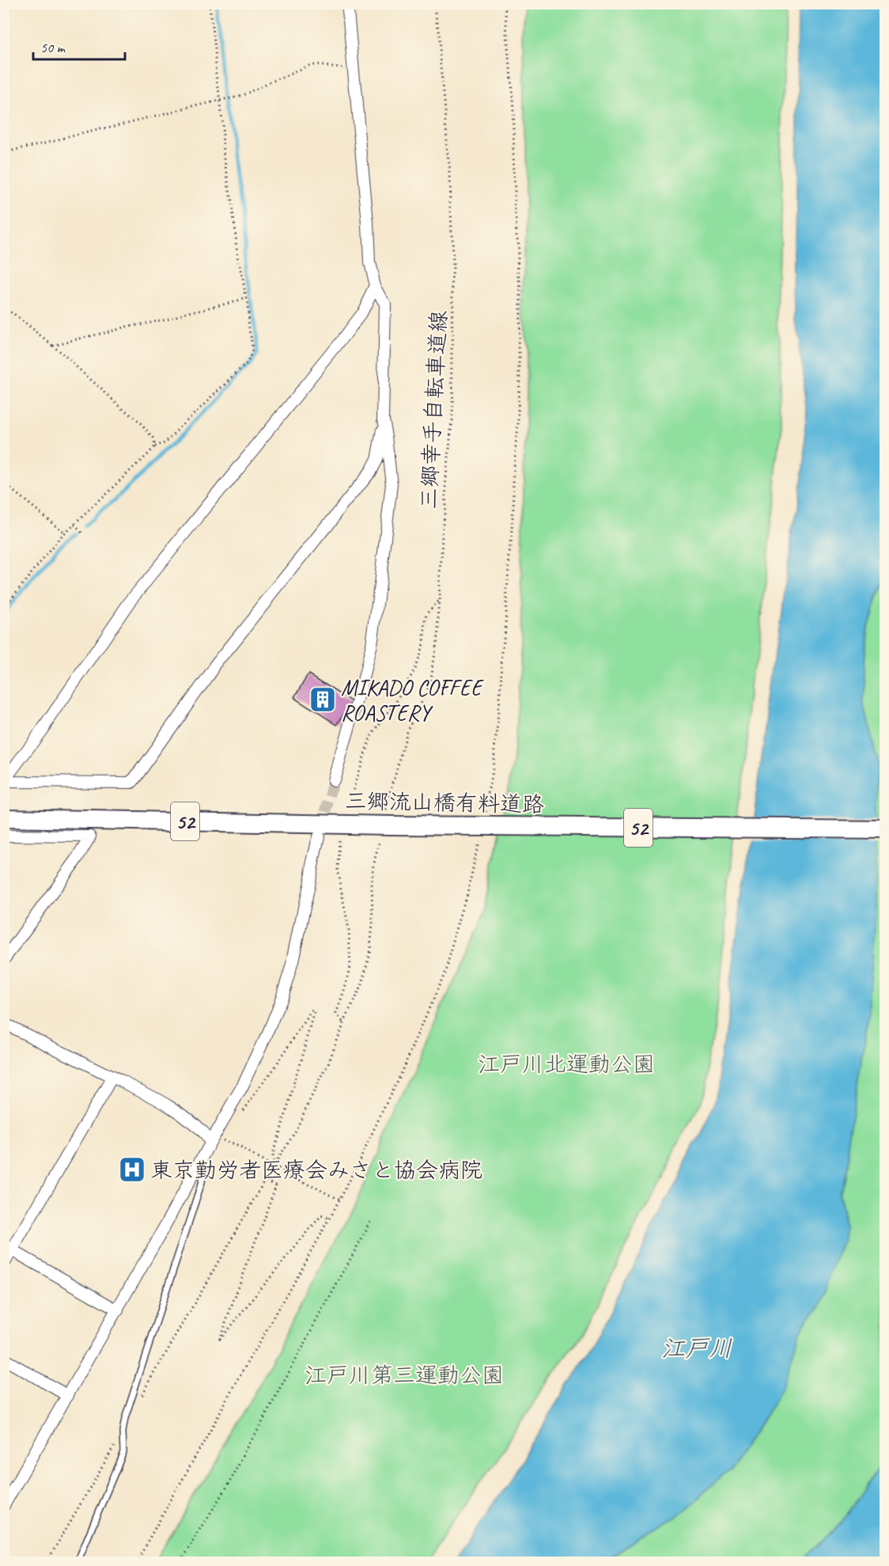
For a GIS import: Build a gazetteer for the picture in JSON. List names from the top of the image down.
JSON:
{
  "streets": {
    "main road": ["三郷流山橋有料道路", "52"],
    "path": ["三郷幸手自転車道線"]
  },
  "crossings": [
    ["三郷幸手自転車道線", "三郷流山橋有料道路"]
  ],
  "water": ["江戸川"],
  "parks": ["江戸川北運動公園", "江戸川第三運動公園"],
  "places": {
    "building": ["MIKADO COFFEE ROASTERY"],
    "hospital": ["東京勤労者医療会みさと協会病院"]
  },
  "scale_bar": "50 m"
}
